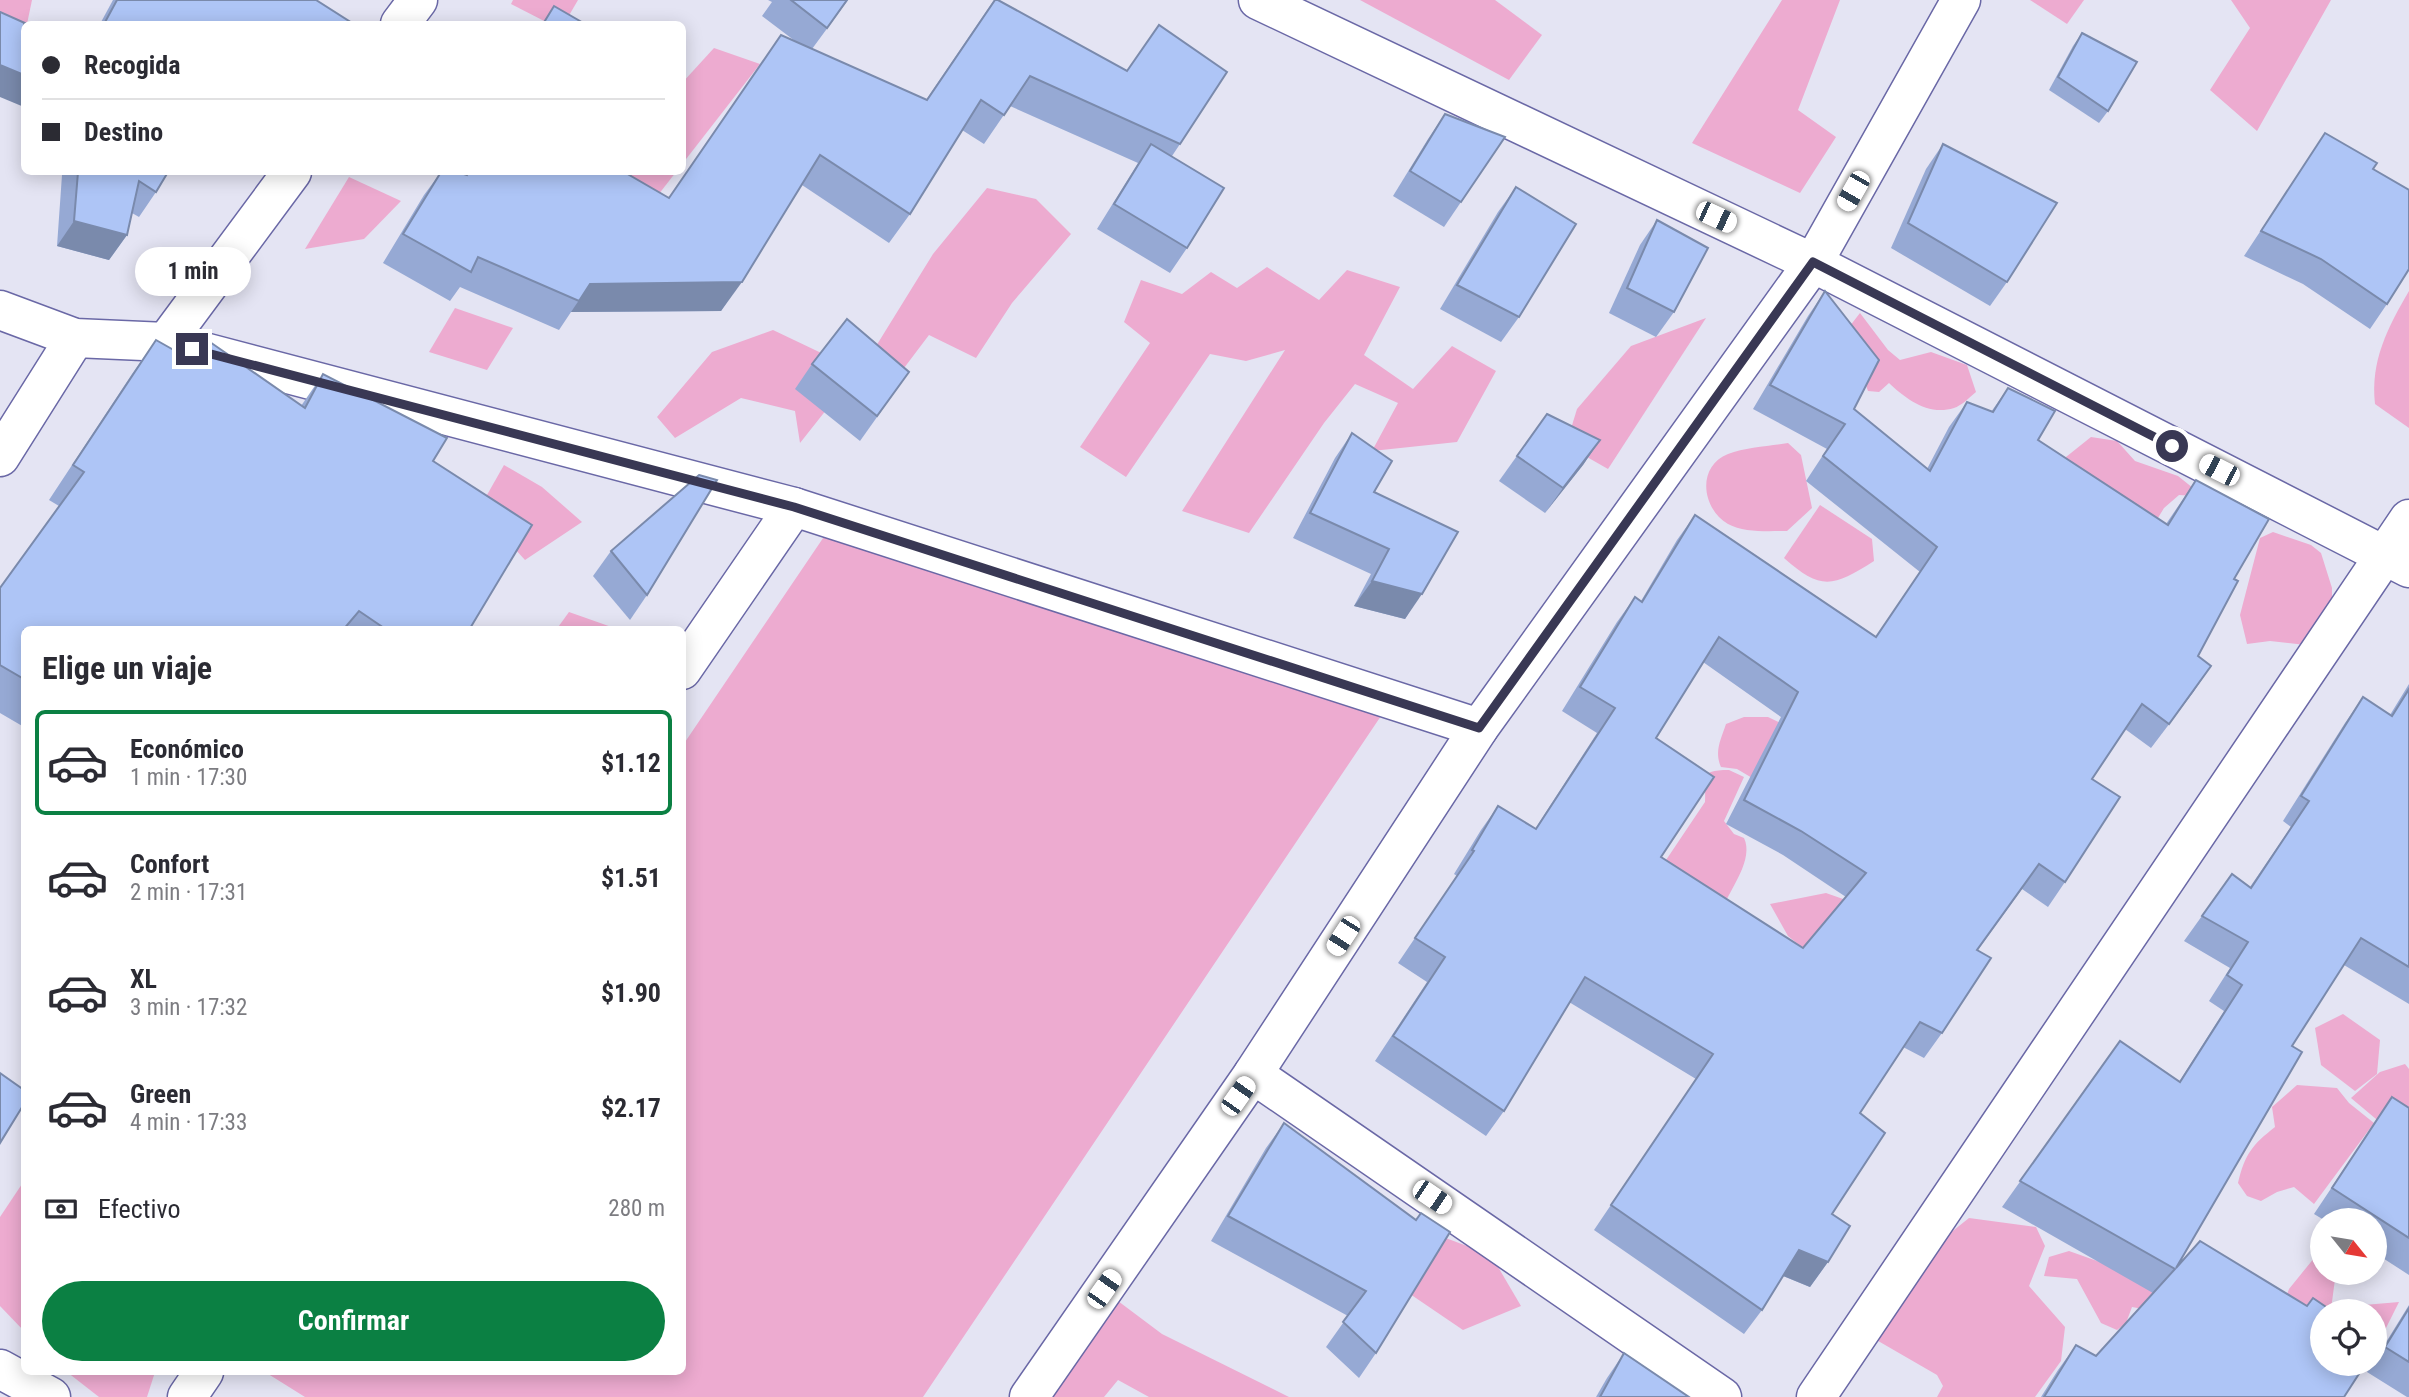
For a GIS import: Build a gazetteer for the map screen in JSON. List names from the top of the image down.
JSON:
{
  "north": "bottom right",
  "page": {
    "banner": ["Recogida", "Destino"],
    "bubble": "1 min",
    "heading": "Elige un viaje",
    "list": [
      {
        "name": "Económico",
        "note": "1 min · 17:30",
        "value": "$1.12"
      },
      {
        "name": "Confort",
        "note": "2 min · 17:31",
        "value": "$1.51"
      },
      {
        "name": "XL",
        "note": "3 min · 17:32",
        "value": "$1.90"
      },
      {
        "name": "Green",
        "note": "4 min · 17:33",
        "value": "$2.17"
      }
    ],
    "pay": ["Efectivo", "280 m"],
    "buttons": "Confirmar"
  }
}
